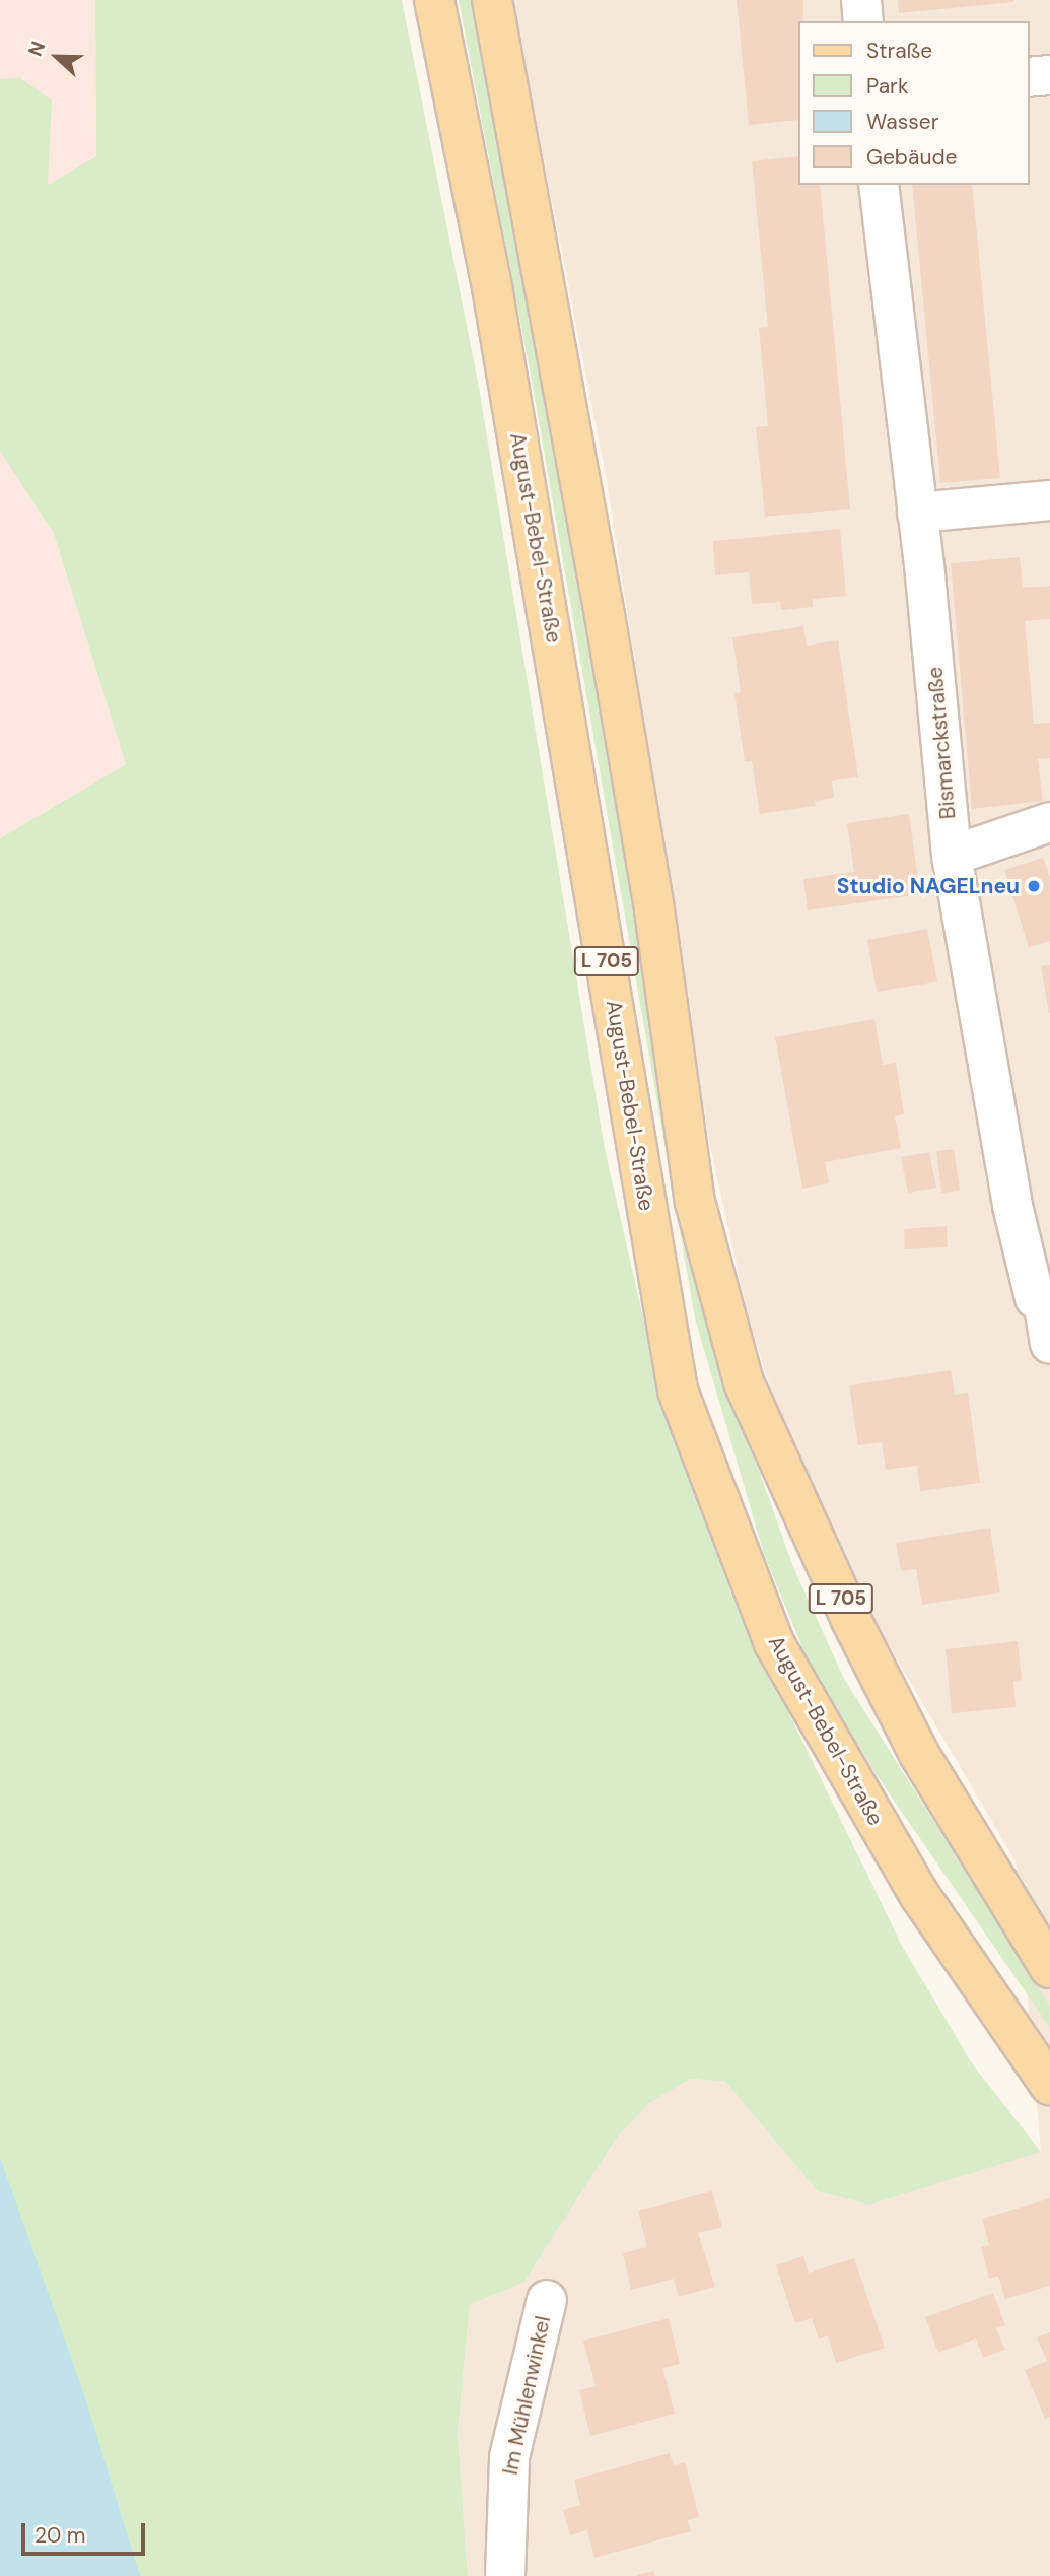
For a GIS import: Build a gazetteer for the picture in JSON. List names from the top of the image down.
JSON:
{
  "streets": {
    "main road": ["August-Bebel-Straße", "L 705"],
    "street": ["Bismarckstraße", "Im Mühlenwinkel"]
  },
  "places": ["Studio NAGELneu"],
  "legend": [
    "Straße",
    "Park",
    "Wasser",
    "Gebäude"
  ],
  "scale_bar": "20 m",
  "north": "left"
}
